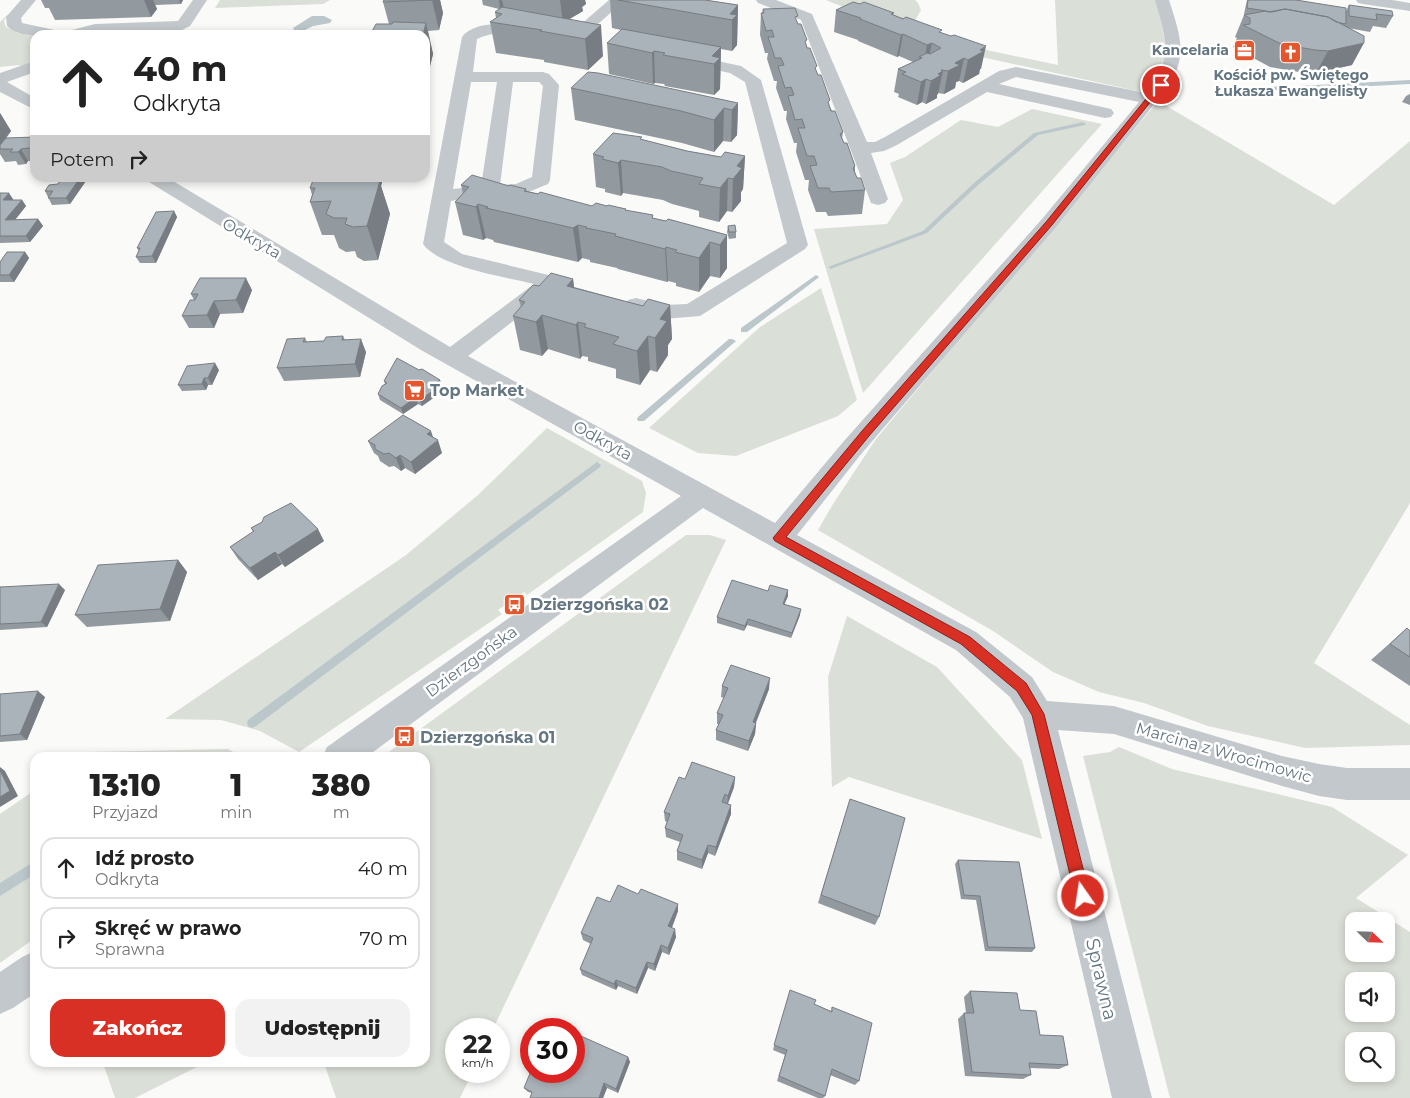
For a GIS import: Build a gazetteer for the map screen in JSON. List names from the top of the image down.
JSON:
{
  "streets": {
    "street": [
      "Odkryta",
      "Dzierzgońska",
      "Marcina z Wrocimowic",
      "Sprawna"
    ]
  },
  "crossings": [
    ["Odkryta", "Dzierzgońska"],
    ["Odkryta", "Marcina z Wrocimowic"],
    ["Odkryta", "Sprawna"],
    ["Marcina z Wrocimowic", "Sprawna"]
  ],
  "places": {
    "office": ["Kancelaria"],
    "church": ["Kościół pw. Świętego Łukasza Ewangelisty"],
    "supermarket": ["Top Market"],
    "bus stop": ["Dzierzgońska 02", "Dzierzgońska 01"]
  },
  "north": "bottom right",
  "page": {
    "turn": ["40 m", "Odkryta"],
    "then": "Potem",
    "eta": [
      "13:10",
      "Przyjazd",
      "1",
      "min",
      "380",
      "m"
    ],
    "list": [
      {
        "name": "Idź prosto",
        "note": "Odkryta",
        "value": "40 m"
      },
      {
        "name": "Skręć w prawo",
        "note": "Sprawna",
        "value": "70 m"
      }
    ],
    "buttons": ["Zakończ", "Udostępnij"],
    "speed": "22 km/h",
    "limit": "30"
  }
}
